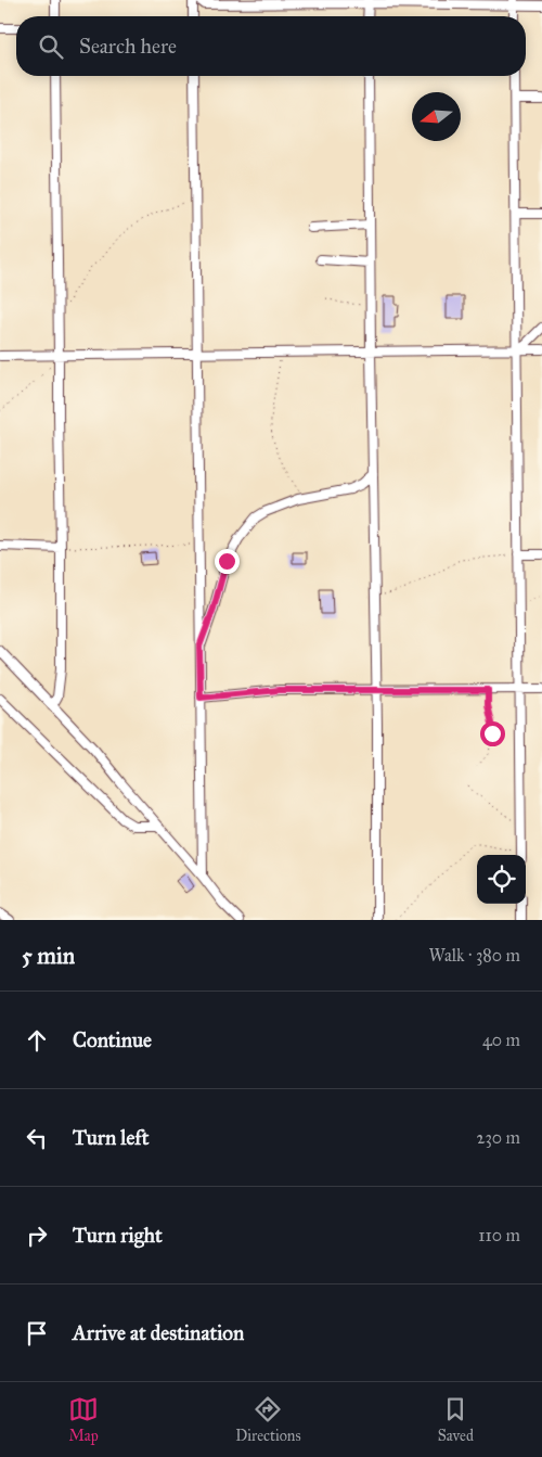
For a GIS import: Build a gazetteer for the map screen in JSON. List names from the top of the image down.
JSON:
{
  "north": "left",
  "page": {
    "search": "Search here",
    "heading": ["5 min", "Walk · 380 m"],
    "list": [
      ["Continue", "40 m"],
      ["Turn left", "230 m"],
      ["Turn right", "110 m"],
      "Arrive at destination"
    ],
    "nav": ["Map", "Directions", "Saved"]
  }
}
